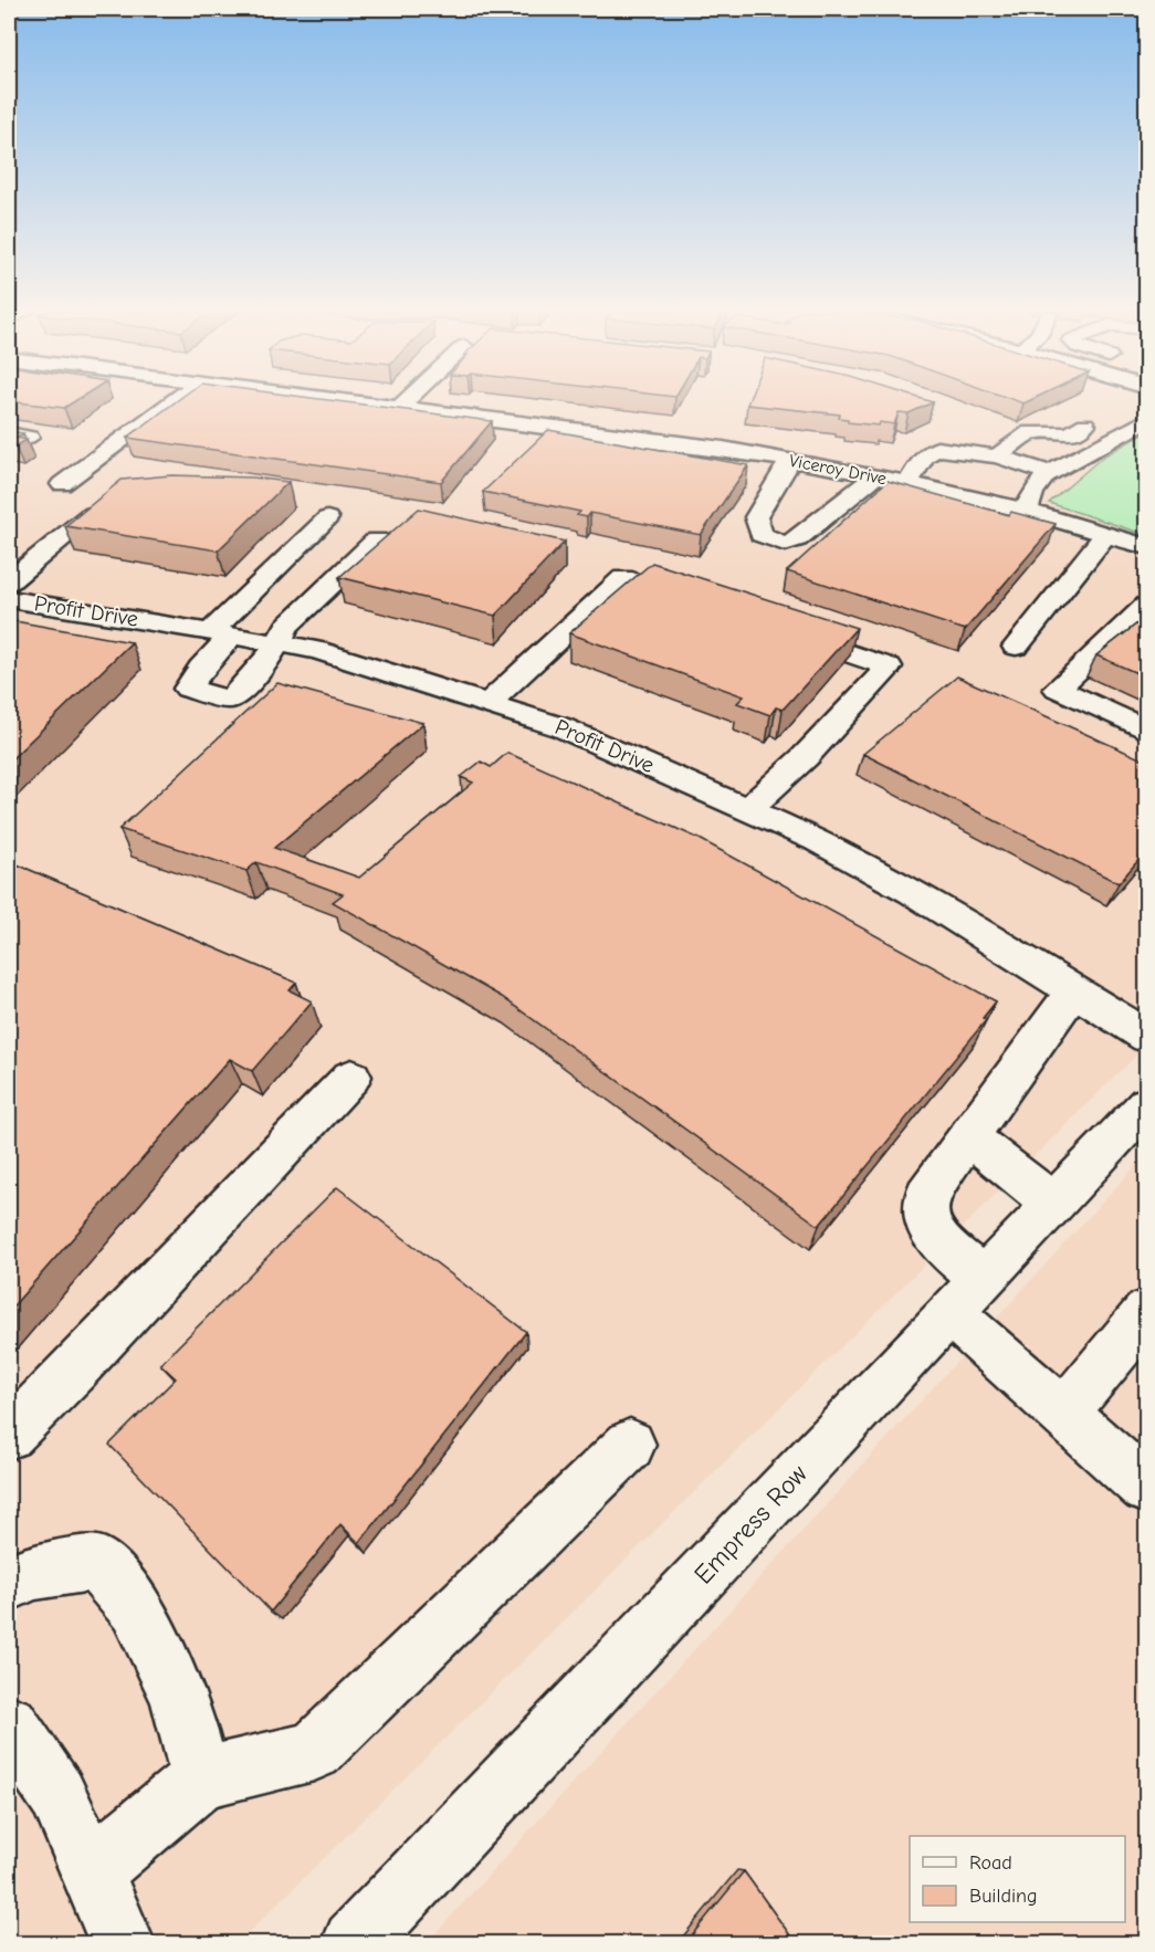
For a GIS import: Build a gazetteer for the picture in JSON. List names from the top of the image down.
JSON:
{
  "streets": {
    "street": ["Viceroy Drive", "Profit Drive", "Empress Row"]
  },
  "legend": ["Road", "Building"]
}
